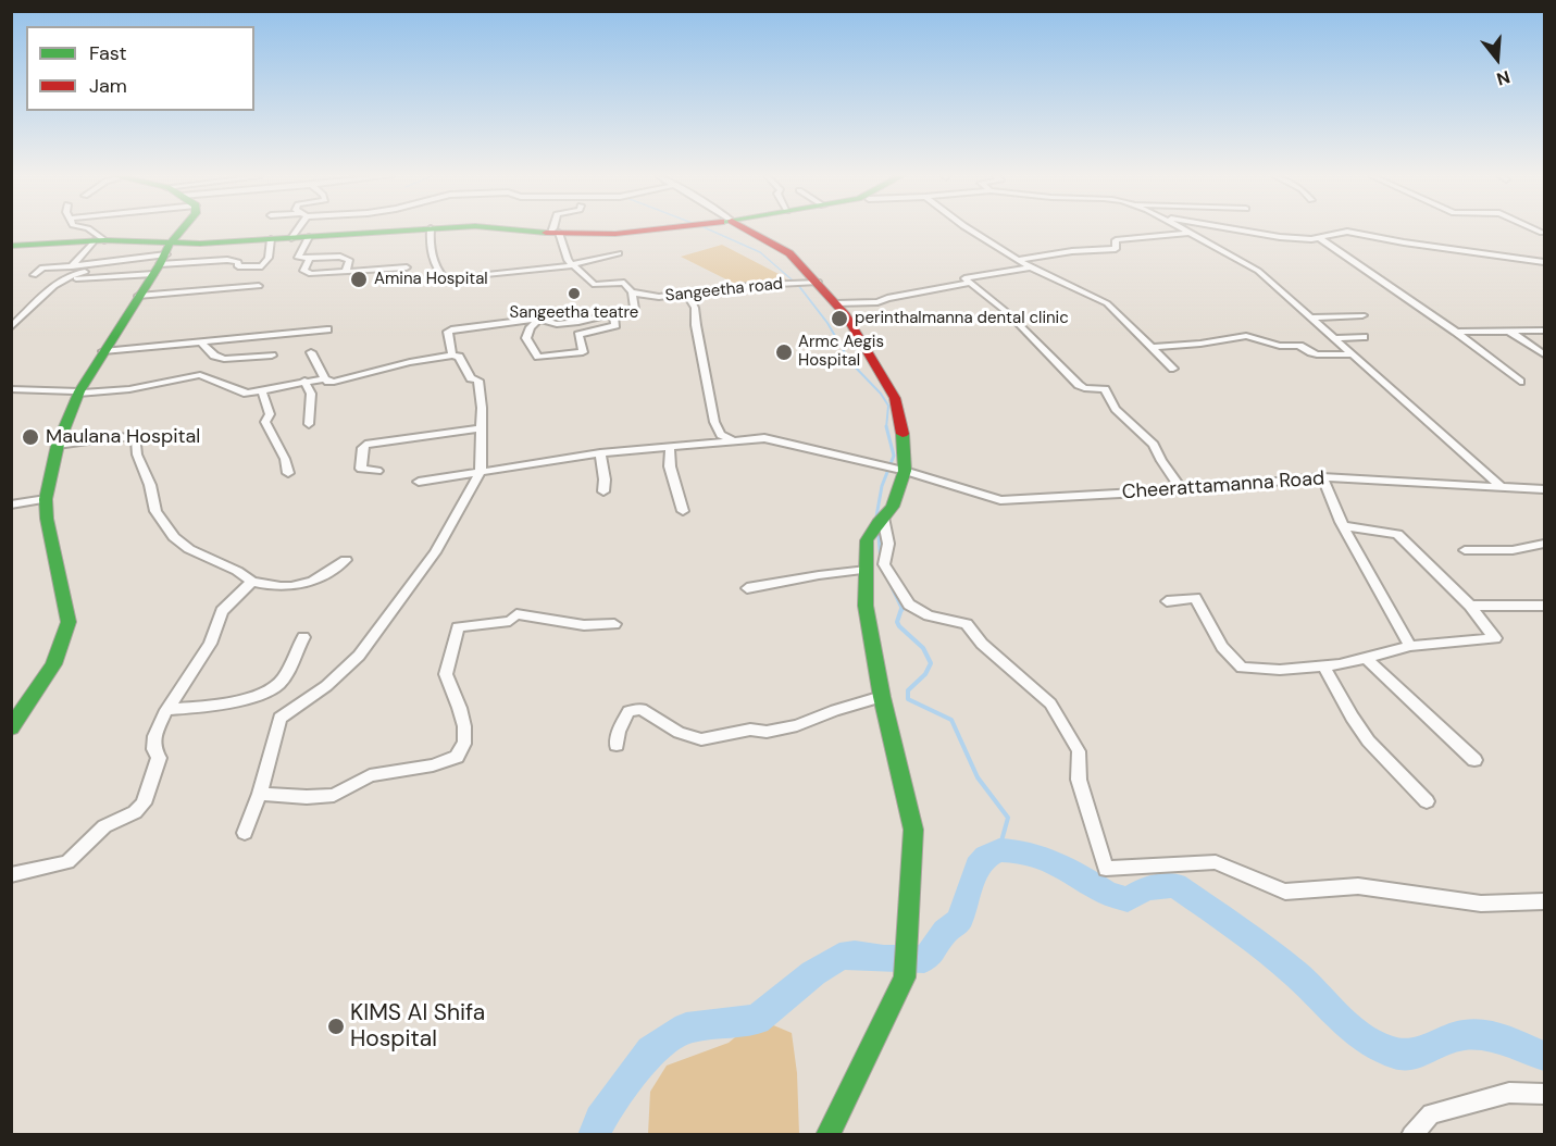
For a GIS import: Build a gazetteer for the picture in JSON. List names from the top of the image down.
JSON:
{
  "streets": {
    "street": ["Sangeetha road", "Cheerattamanna Road"]
  },
  "places": [
    "Amina Hospital",
    "Sangeetha teatre",
    "perinthalmanna dental clinic",
    "Armc Aegis Hospital",
    "Maulana Hospital",
    "KIMS Al Shifa Hospital"
  ],
  "legend": ["Fast", "Jam"],
  "north": "bottom"
}
